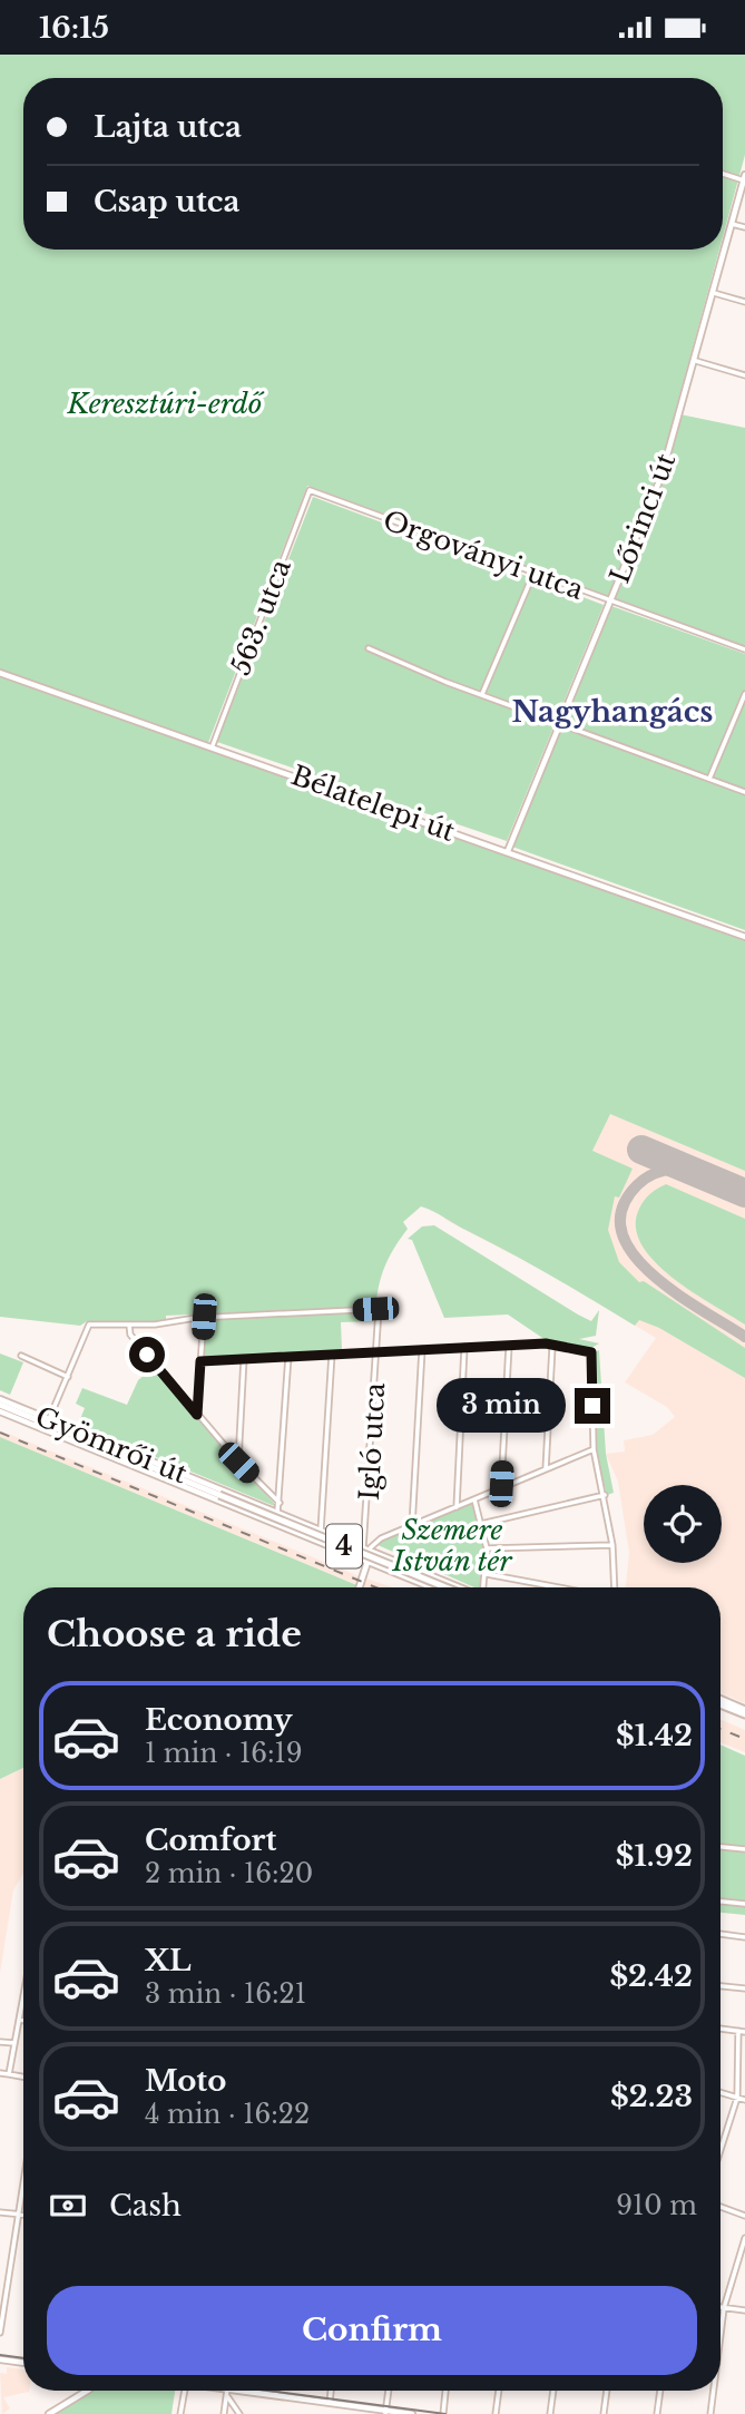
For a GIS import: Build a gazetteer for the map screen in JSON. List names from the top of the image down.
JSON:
{
  "streets": {
    "main road": ["4"],
    "street": [
      "Lőrinci út",
      "Orgoványi utca",
      "563. utca",
      "Bélatelepi út",
      "Igló utca",
      "Gyömrői út"
    ]
  },
  "crossings": [
    ["Lőrinci út", "Orgoványi utca"],
    ["Lőrinci út", "Bélatelepi út"],
    ["Orgoványi utca", "563. utca"],
    ["563. utca", "Bélatelepi út"],
    ["Igló utca", "Gyömrői út"],
    ["Gyömrői út", "4"]
  ],
  "districts": ["Nagyhangács"],
  "parks": ["Keresztúri-erdő", "Szemere István tér"],
  "page": {
    "status": "16:15",
    "banner": ["Lajta utca", "Csap utca"],
    "bubble": "3 min",
    "heading": "Choose a ride",
    "list": [
      {
        "name": "Economy",
        "note": "1 min · 16:19",
        "value": "$1.42"
      },
      {
        "name": "Comfort",
        "note": "2 min · 16:20",
        "value": "$1.92"
      },
      {
        "name": "XL",
        "note": "3 min · 16:21",
        "value": "$2.42"
      },
      {
        "name": "Moto",
        "note": "4 min · 16:22",
        "value": "$2.23"
      }
    ],
    "pay": ["Cash", "910 m"],
    "buttons": "Confirm"
  }
}
